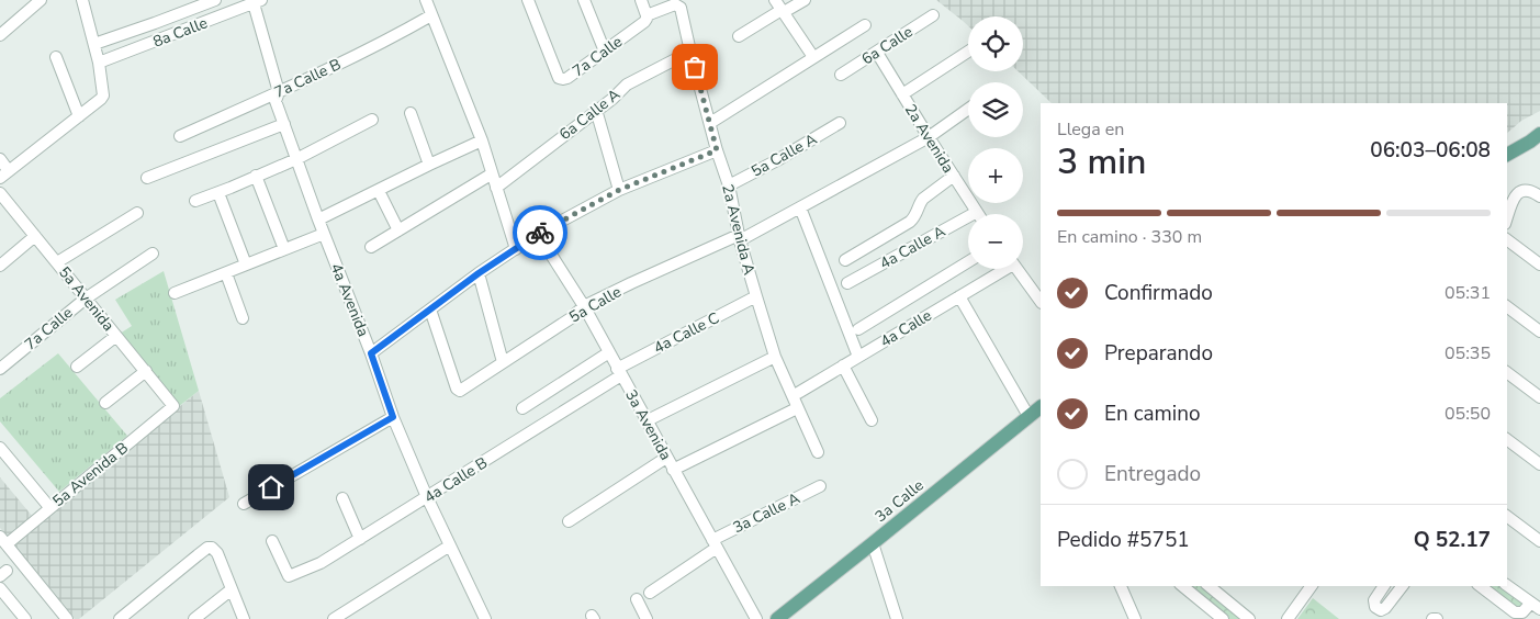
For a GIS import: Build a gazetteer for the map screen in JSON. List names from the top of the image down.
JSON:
{
  "streets": {
    "main road": ["3a Calle"],
    "street": [
      "8a Calle",
      "6a Calle",
      "7a Calle",
      "7a Calle B",
      "6a Calle A",
      "2a Avenida",
      "5a Calle A",
      "2a Avenida A",
      "4a Calle A",
      "5a Avenida",
      "4a Avenida",
      "5a Calle",
      "4a Calle",
      "4a Calle C",
      "3a Avenida",
      "5a Avenida B",
      "4a Calle B",
      "3a Calle A"
    ]
  },
  "crossings": [
    ["8a Calle", "4a Avenida"],
    ["6a Calle", "2a Avenida"],
    ["7a Calle", "2a Avenida A"],
    ["7a Calle", "5a Avenida"],
    ["7a Calle B", "4a Avenida"],
    ["6a Calle A", "2a Avenida A"],
    ["2a Avenida", "4a Calle A"],
    ["2a Avenida", "5a Calle"],
    ["5a Calle A", "2a Avenida A"],
    ["2a Avenida A", "5a Calle"],
    ["2a Avenida A", "4a Calle C"],
    ["5a Avenida", "5a Avenida B"],
    ["4a Avenida", "4a Calle B"],
    ["5a Calle", "3a Avenida"],
    ["4a Calle C", "3a Avenida"],
    ["4a Calle C", "4a Calle B"],
    ["3a Avenida", "4a Calle B"],
    ["3a Avenida", "3a Calle A"]
  ],
  "page": {
    "map_buttons": ["+", "−"],
    "heading": ["3 min", "Llega en", "06:03–06:08"],
    "panel": ["Pedido #5751", "Q 52.17"],
    "bar": "En camino · 330 m",
    "list": [
      ["Confirmado", "05:31"],
      ["Preparando", "05:35"],
      ["En camino", "05:50"],
      "Entregado"
    ]
  }
}
